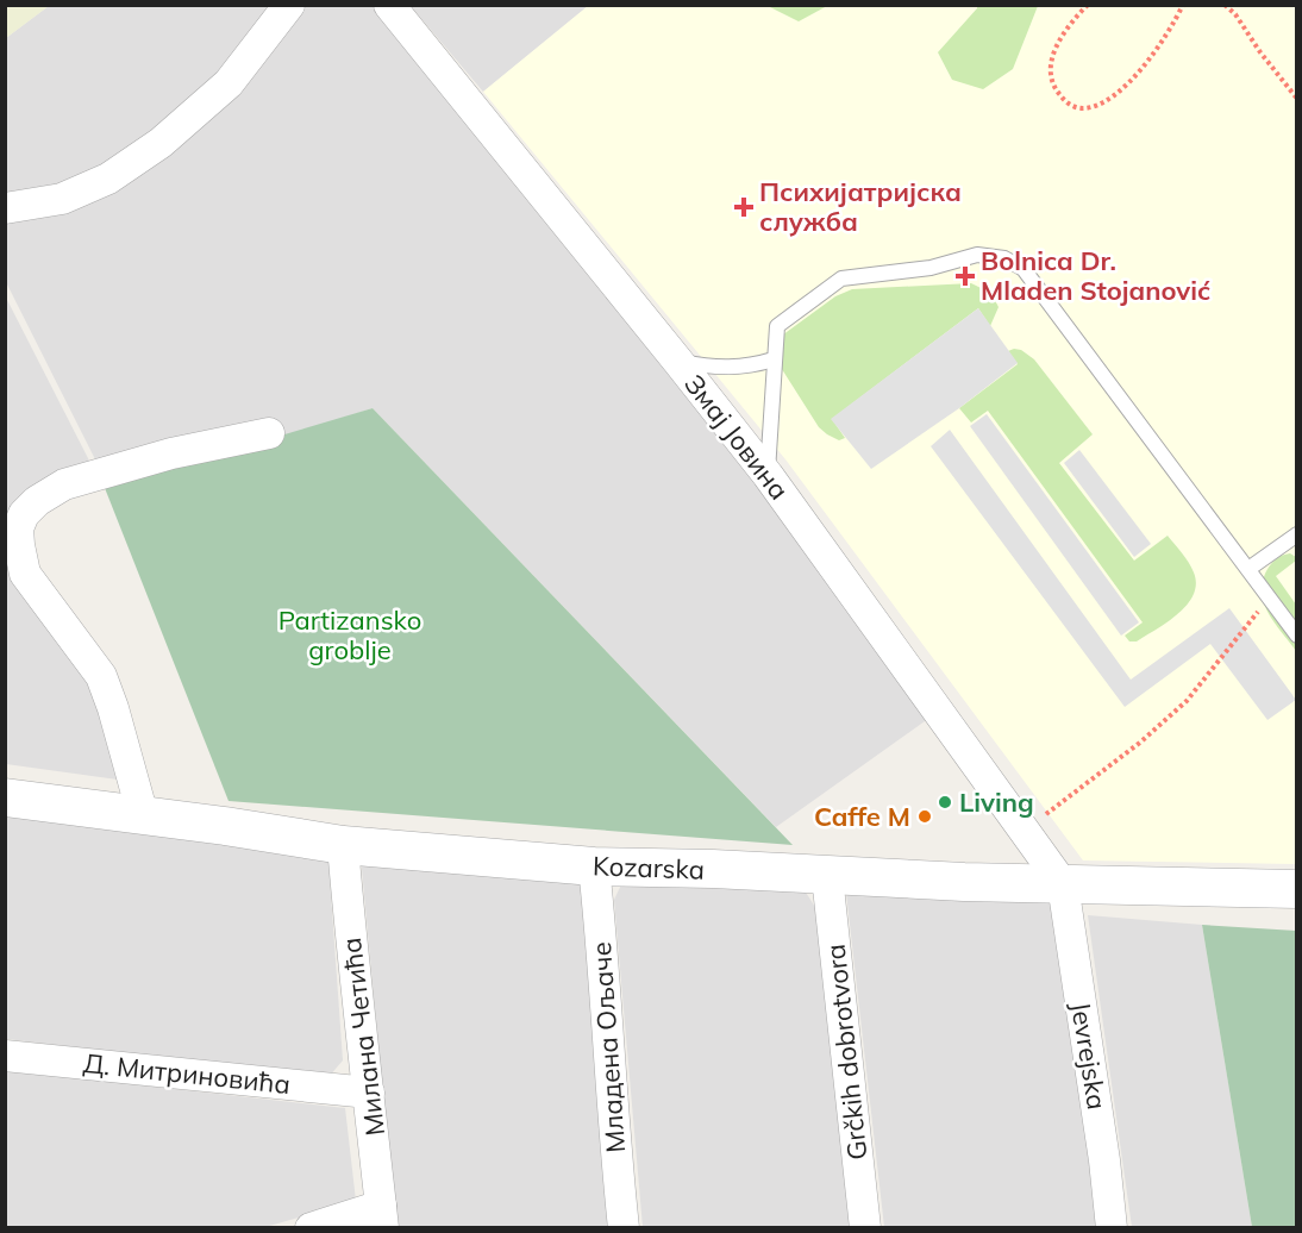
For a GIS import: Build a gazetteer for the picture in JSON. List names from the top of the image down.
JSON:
{
  "streets": {
    "street": [
      "Змај Јовина",
      "Kozarska",
      "Милана Четића",
      "Младена Ољаче",
      "Grčkih dobrotvora",
      "Jevrejska",
      "Д. Митриновића"
    ]
  },
  "crossings": [
    ["Змај Јовина", "Kozarska"],
    ["Змај Јовина", "Jevrejska"],
    ["Kozarska", "Милана Четића"],
    ["Kozarska", "Младена Ољаче"],
    ["Kozarska", "Grčkih dobrotvora"],
    ["Kozarska", "Jevrejska"],
    ["Милана Четића", "Д. Митриновића"]
  ],
  "parks": ["Partizansko groblje"],
  "places": {
    "health": ["Психијатријска служба", "Bolnica Dr. Mladen Stojanović"],
    "other": ["Living", "Caffe M"]
  }
}
